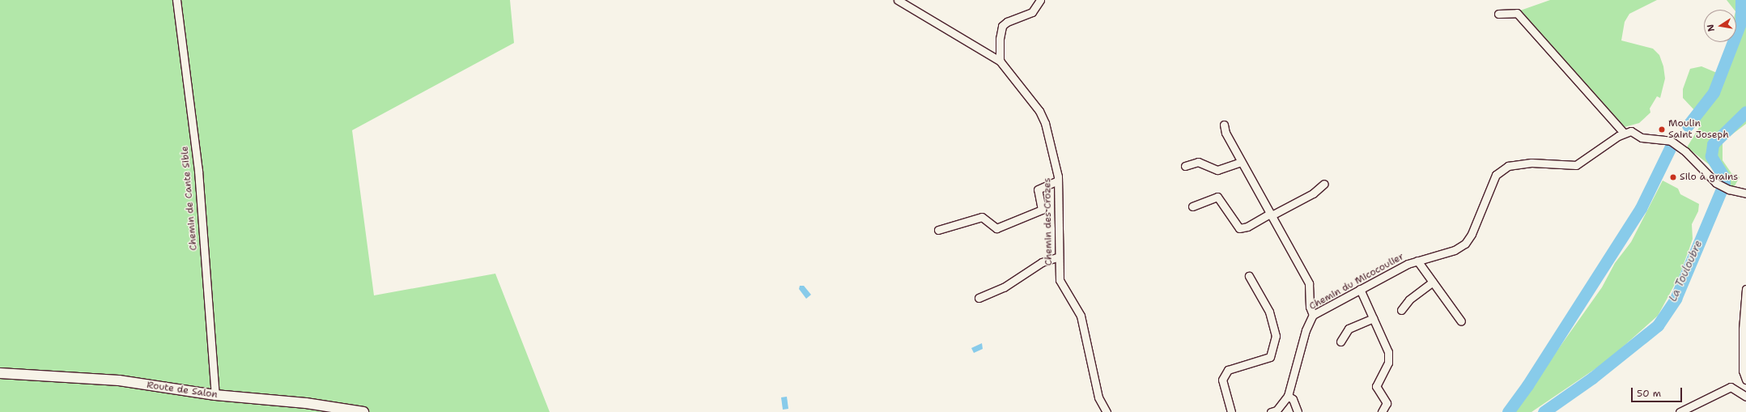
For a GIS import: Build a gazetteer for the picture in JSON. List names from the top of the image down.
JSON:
{
  "streets": {
    "street": [
      "Chemin de Cante Sible",
      "Chemin des Crozes",
      "Chemin du Micocoulier",
      "Route de Salon"
    ]
  },
  "crossings": [
    ["Chemin de Cante Sible", "Route de Salon"]
  ],
  "water": ["La Touloubre"],
  "places": ["Moulin Saint Joseph", "Silo à grains"],
  "scale_bar": "50 m",
  "north": "left"
}
